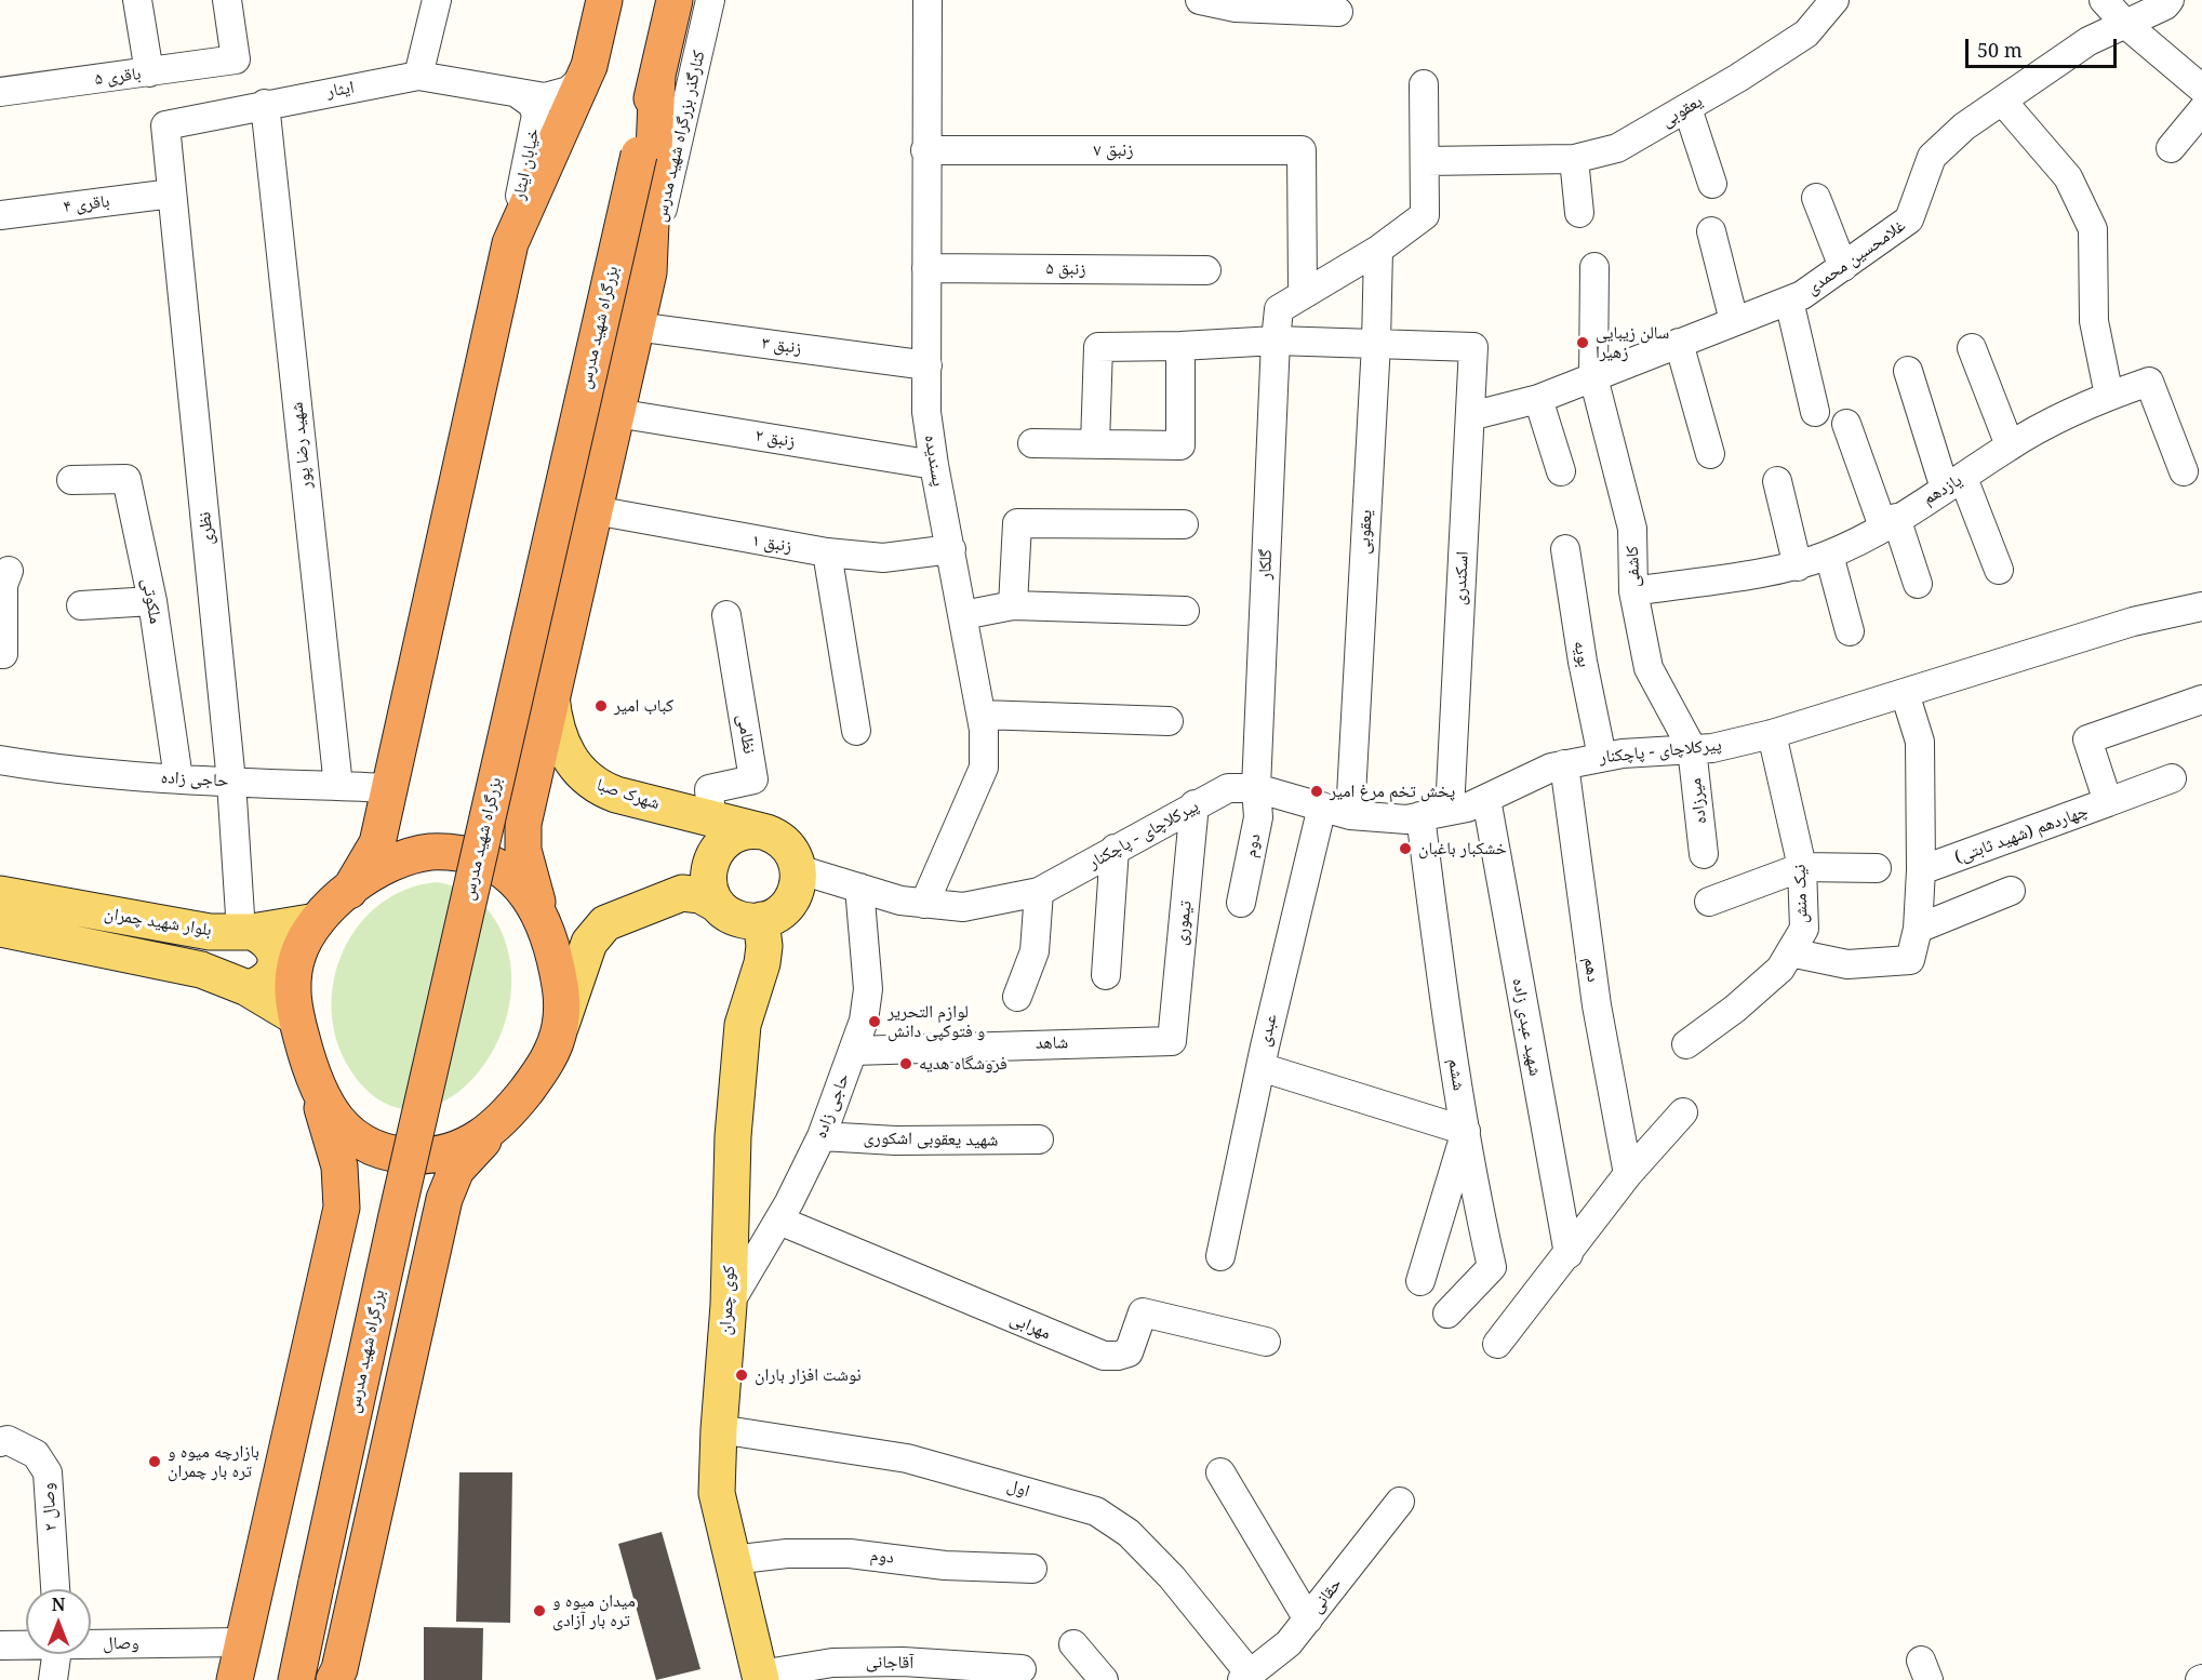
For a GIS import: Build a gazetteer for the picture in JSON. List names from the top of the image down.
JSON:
{
  "streets": {
    "highway": ["بزرگراه شهید مدرس"],
    "main road": ["شهرک صبا", "بلوار شهید چمران", "کوی چمران"],
    "street": [
      "باقری ۵",
      "ایثار",
      "یعقوبی",
      "کنارگذر بزرگراه شهید مدرس",
      "زنبق ۷",
      "خیابان ایثار",
      "باقری ۴",
      "غلامحسین محمدی",
      "زنبق ۵",
      "زنبق ۳",
      "زنبق ۲",
      "شهید رضا پور",
      "پسندیده",
      "یازدهم",
      "نظری",
      "زنبق ۱",
      "گلکار",
      "کاشفی",
      "اسکندری",
      "ملکوتی",
      "بویه",
      "نظامی",
      "پیرکلاچای - پاچکنار",
      "حاجی زاده",
      "میرزاده",
      "چهاردهم (شهید ثابتی)",
      "دوم",
      "نیک منش",
      "تیموری",
      "دهم",
      "شهید عبدی زاده",
      "عبدی",
      "شاهد",
      "ششم",
      "شهید یعقوبی اشکوری",
      "مهرابی",
      "اول",
      "وصال ۲",
      "حقانی",
      "وصال",
      "آقاجانی"
    ]
  },
  "crossings": [
    ["ایثار", "خیابان ایثار"],
    ["ایثار", "شهید رضا پور"],
    ["ایثار", "نظری"],
    ["یعقوبی", "گلکار"],
    ["یعقوبی", "اسکندری"],
    ["یعقوبی", "پیرکلاچای - پاچکنار"],
    ["کنارگذر بزرگراه شهید مدرس", "بزرگراه شهید مدرس"],
    ["زنبق ۷", "پسندیده"],
    ["زنبق ۷", "گلکار"],
    ["باقری ۴", "نظری"],
    ["غلامحسین محمدی", "کاشفی"],
    ["غلامحسین محمدی", "اسکندری"],
    ["زنبق ۵", "پسندیده"],
    ["بزرگراه شهید مدرس", "زنبق ۳"],
    ["بزرگراه شهید مدرس", "زنبق ۲"],
    ["بزرگراه شهید مدرس", "زنبق ۱"],
    ["بزرگراه شهید مدرس", "شهرک صبا"],
    ["زنبق ۳", "پسندیده"],
    ["زنبق ۲", "پسندیده"],
    ["شهید رضا پور", "حاجی زاده"],
    ["پسندیده", "زنبق ۱"],
    ["پسندیده", "پیرکلاچای - پاچکنار"],
    ["یازدهم", "کاشفی"],
    ["نظری", "حاجی زاده"],
    ["نظری", "بلوار شهید چمران"],
    ["گلکار", "پیرکلاچای - پاچکنار"],
    ["گلکار", "دوم"],
    ["کاشفی", "پیرکلاچای - پاچکنار"],
    ["کاشفی", "میرزاده"],
    ["اسکندری", "پیرکلاچای - پاچکنار"],
    ["ملکوتی", "حاجی زاده"],
    ["بویه", "پیرکلاچای - پاچکنار"],
    ["نظامی", "شهرک صبا"],
    ["پیرکلاچای - پاچکنار", "حاجی زاده"],
    ["پیرکلاچای - پاچکنار", "شهرک صبا"],
    ["پیرکلاچای - پاچکنار", "میرزاده"],
    ["پیرکلاچای - پاچکنار", "دوم"],
    ["پیرکلاچای - پاچکنار", "نیک منش"],
    ["پیرکلاچای - پاچکنار", "تیموری"],
    ["پیرکلاچای - پاچکنار", "دهم"],
    ["پیرکلاچای - پاچکنار", "شهید عبدی زاده"],
    ["پیرکلاچای - پاچکنار", "عبدی"],
    ["پیرکلاچای - پاچکنار", "ششم"],
    ["پیرکلاچای - پاچکنار", "کوی چمران"],
    ["حاجی زاده", "شاهد"],
    ["حاجی زاده", "شهید یعقوبی اشکوری"],
    ["حاجی زاده", "کوی چمران"],
    ["حاجی زاده", "مهرابی"],
    ["شهرک صبا", "کوی چمران"],
    ["دوم", "کوی چمران"],
    ["تیموری", "شاهد"],
    ["کوی چمران", "اول"],
    ["کوی چمران", "آقاجانی"],
    ["اول", "حقانی"]
  ],
  "places": [
    "سالن زیبایی زهیرا",
    "کباب امیر",
    "پخش تخم مرغ امیر",
    "خشکبار باغبان",
    "لوازم التحریر و فتوکپی دانش",
    "فروشگاه هدیه",
    "نوشت افزار باران",
    "بازارچه میوه و تره بار چمران",
    "میدان میوه و تره بار آزادی"
  ],
  "scale_bar": "50 m",
  "north": "top"
}
